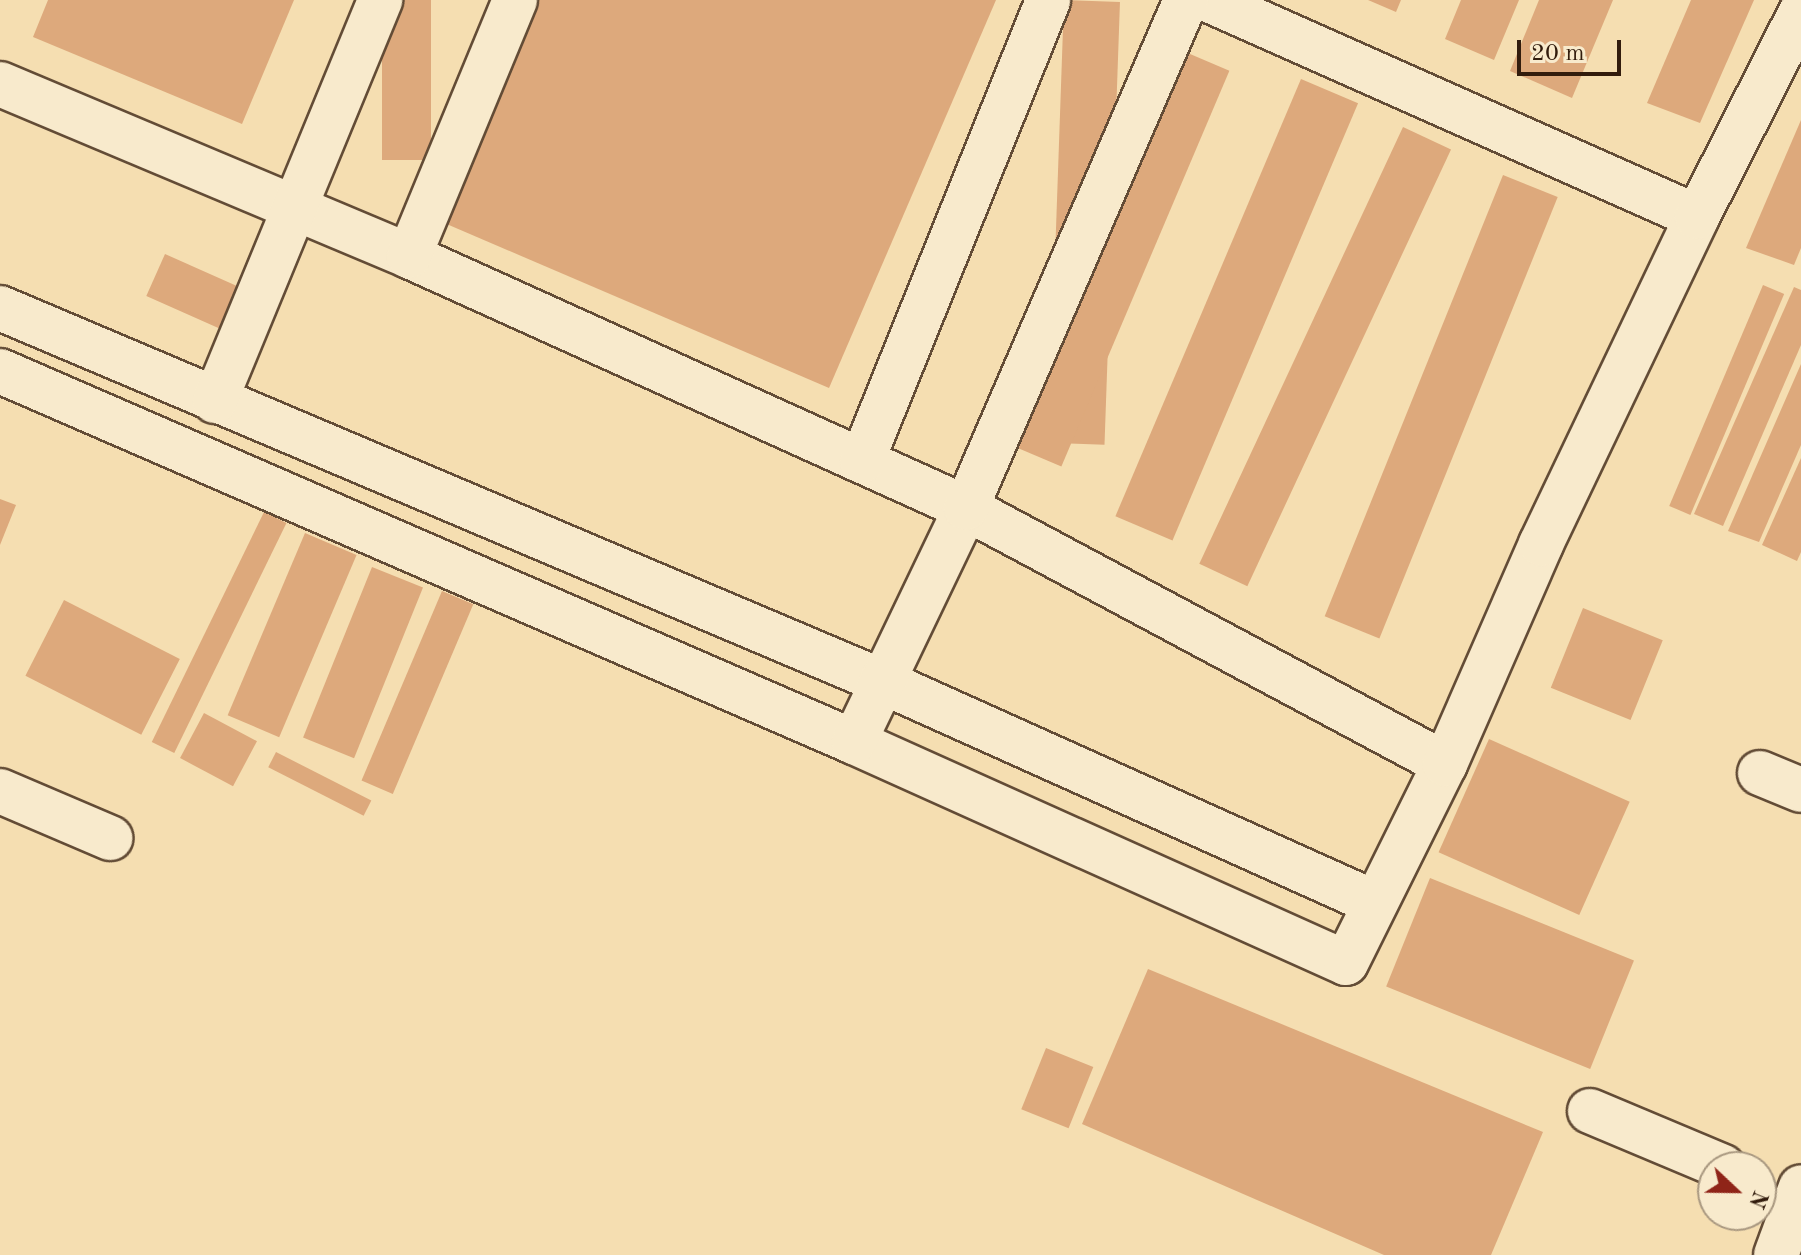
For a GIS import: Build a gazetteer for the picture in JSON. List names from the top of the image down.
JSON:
{
  "scale_bar": "20 m",
  "north": "right"
}
